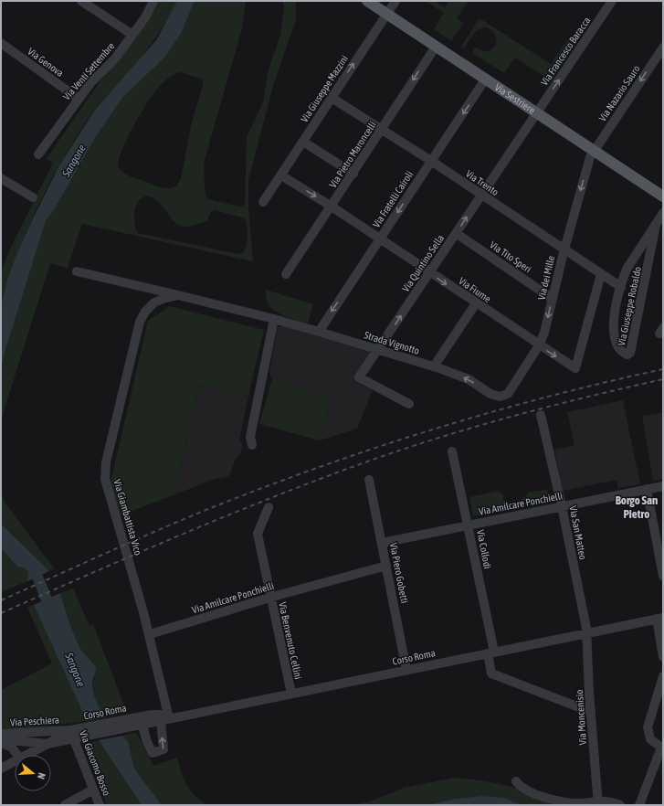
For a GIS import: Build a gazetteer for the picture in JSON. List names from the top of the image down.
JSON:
{
  "streets": {
    "main road": ["Via Sestriere"],
    "street": [
      "Via Francesco Baracca",
      "Via Genova",
      "Via Venti Settembre",
      "Via Giuseppe Mazzini",
      "Via Nazario Sauro",
      "Via Pietro Maroncelli",
      "Via Trento",
      "Via Fratelli Cairoli",
      "Via Tito Speri",
      "Via Quintino Sella",
      "Via dei Mille",
      "Via Fiume",
      "Via Giuseppe Robaldo",
      "Strada Vignotto",
      "Via Amilcare Ponchielli",
      "Via Giambattista Vico",
      "Via San Matteo",
      "Via Collodi",
      "Via Piero Gobetti",
      "Via Benvenuto Cellini",
      "Corso Roma",
      "Via Moncenisio",
      "Via Peschiera",
      "Via Giacomo Bosso"
    ]
  },
  "crossings": [
    ["Via Francesco Baracca", "Via Sestriere"],
    ["Via Francesco Baracca", "Via Quintino Sella"],
    ["Via Genova", "Via Venti Settembre"],
    ["Via Giuseppe Mazzini", "Via Sestriere"],
    ["Via Giuseppe Mazzini", "Via Trento"],
    ["Via Giuseppe Mazzini", "Via Fiume"],
    ["Via Nazario Sauro", "Via Sestriere"],
    ["Via Nazario Sauro", "Via dei Mille"],
    ["Via Sestriere", "Via Pietro Maroncelli"],
    ["Via Sestriere", "Via Fratelli Cairoli"],
    ["Via Sestriere", "Via Quintino Sella"],
    ["Via Sestriere", "Via dei Mille"],
    ["Via Pietro Maroncelli", "Via Trento"],
    ["Via Pietro Maroncelli", "Via Fiume"],
    ["Via Trento", "Via Fratelli Cairoli"],
    ["Via Trento", "Via Quintino Sella"],
    ["Via Trento", "Via dei Mille"],
    ["Via Trento", "Via Fiume"],
    ["Via Trento", "Via Giuseppe Robaldo"],
    ["Via Fratelli Cairoli", "Via Fiume"],
    ["Via Fratelli Cairoli", "Strada Vignotto"],
    ["Via Tito Speri", "Via Quintino Sella"],
    ["Via Tito Speri", "Via dei Mille"],
    ["Via Quintino Sella", "Via Fiume"],
    ["Via Quintino Sella", "Strada Vignotto"],
    ["Via dei Mille", "Via Fiume"],
    ["Via dei Mille", "Strada Vignotto"],
    ["Strada Vignotto", "Via Giambattista Vico"],
    ["Via Amilcare Ponchielli", "Via Giambattista Vico"],
    ["Via Amilcare Ponchielli", "Via San Matteo"],
    ["Via Amilcare Ponchielli", "Via Collodi"],
    ["Via Amilcare Ponchielli", "Via Piero Gobetti"],
    ["Via Amilcare Ponchielli", "Via Benvenuto Cellini"],
    ["Via Giambattista Vico", "Corso Roma"],
    ["Via San Matteo", "Corso Roma"],
    ["Via San Matteo", "Via Moncenisio"],
    ["Via Collodi", "Corso Roma"],
    ["Via Collodi", "Via Moncenisio"],
    ["Via Piero Gobetti", "Corso Roma"],
    ["Via Benvenuto Cellini", "Corso Roma"],
    ["Corso Roma", "Via Moncenisio"],
    ["Corso Roma", "Via Peschiera"],
    ["Corso Roma", "Via Giacomo Bosso"],
    ["Via Peschiera", "Via Giacomo Bosso"]
  ],
  "one_way": [
    "Via Francesco Baracca",
    "Via Giuseppe Mazzini",
    "Via Nazario Sauro",
    "Via Pietro Maroncelli",
    "Via Fratelli Cairoli",
    "Via dei Mille"
  ],
  "districts": ["Borgo San Pietro"],
  "water": ["Sangone"],
  "north": "right"
}
